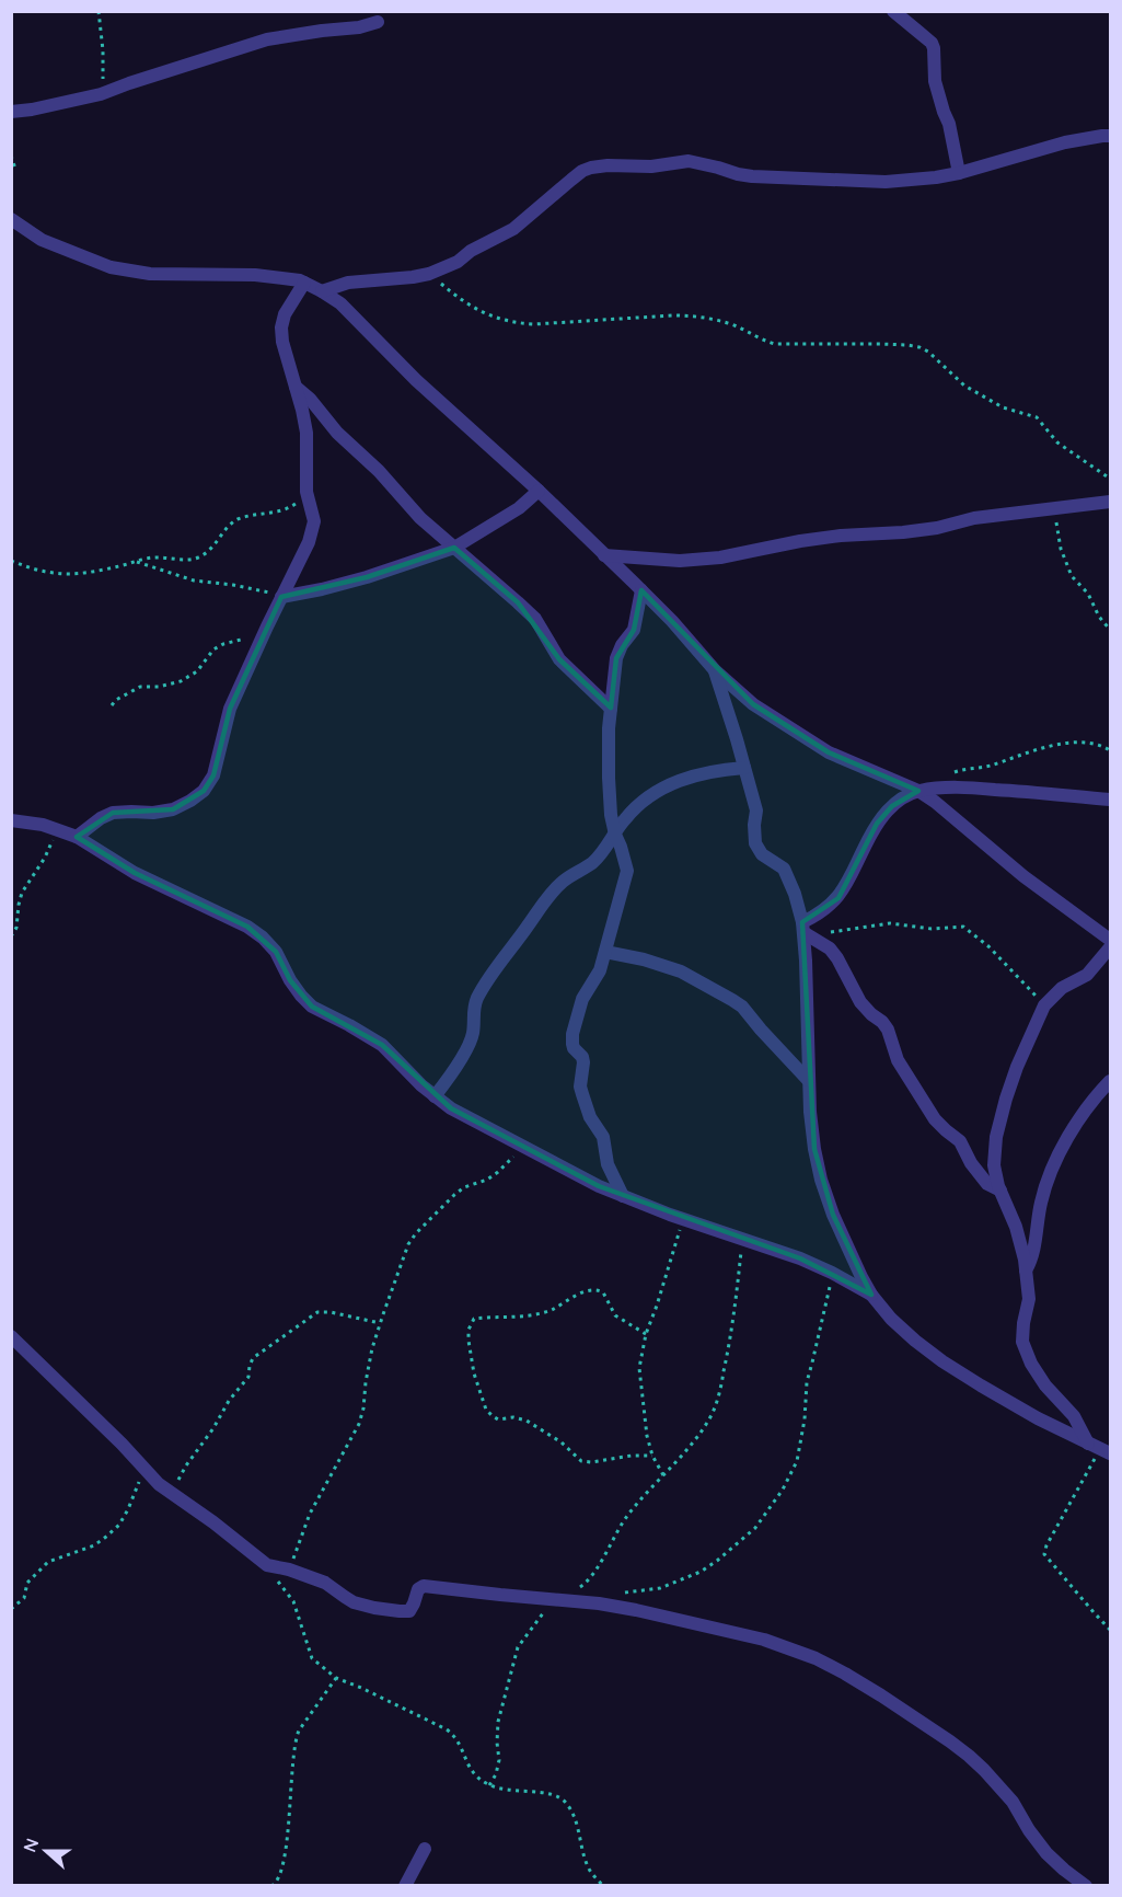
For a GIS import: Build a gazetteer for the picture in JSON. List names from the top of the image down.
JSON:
{
  "north": "left"
}
